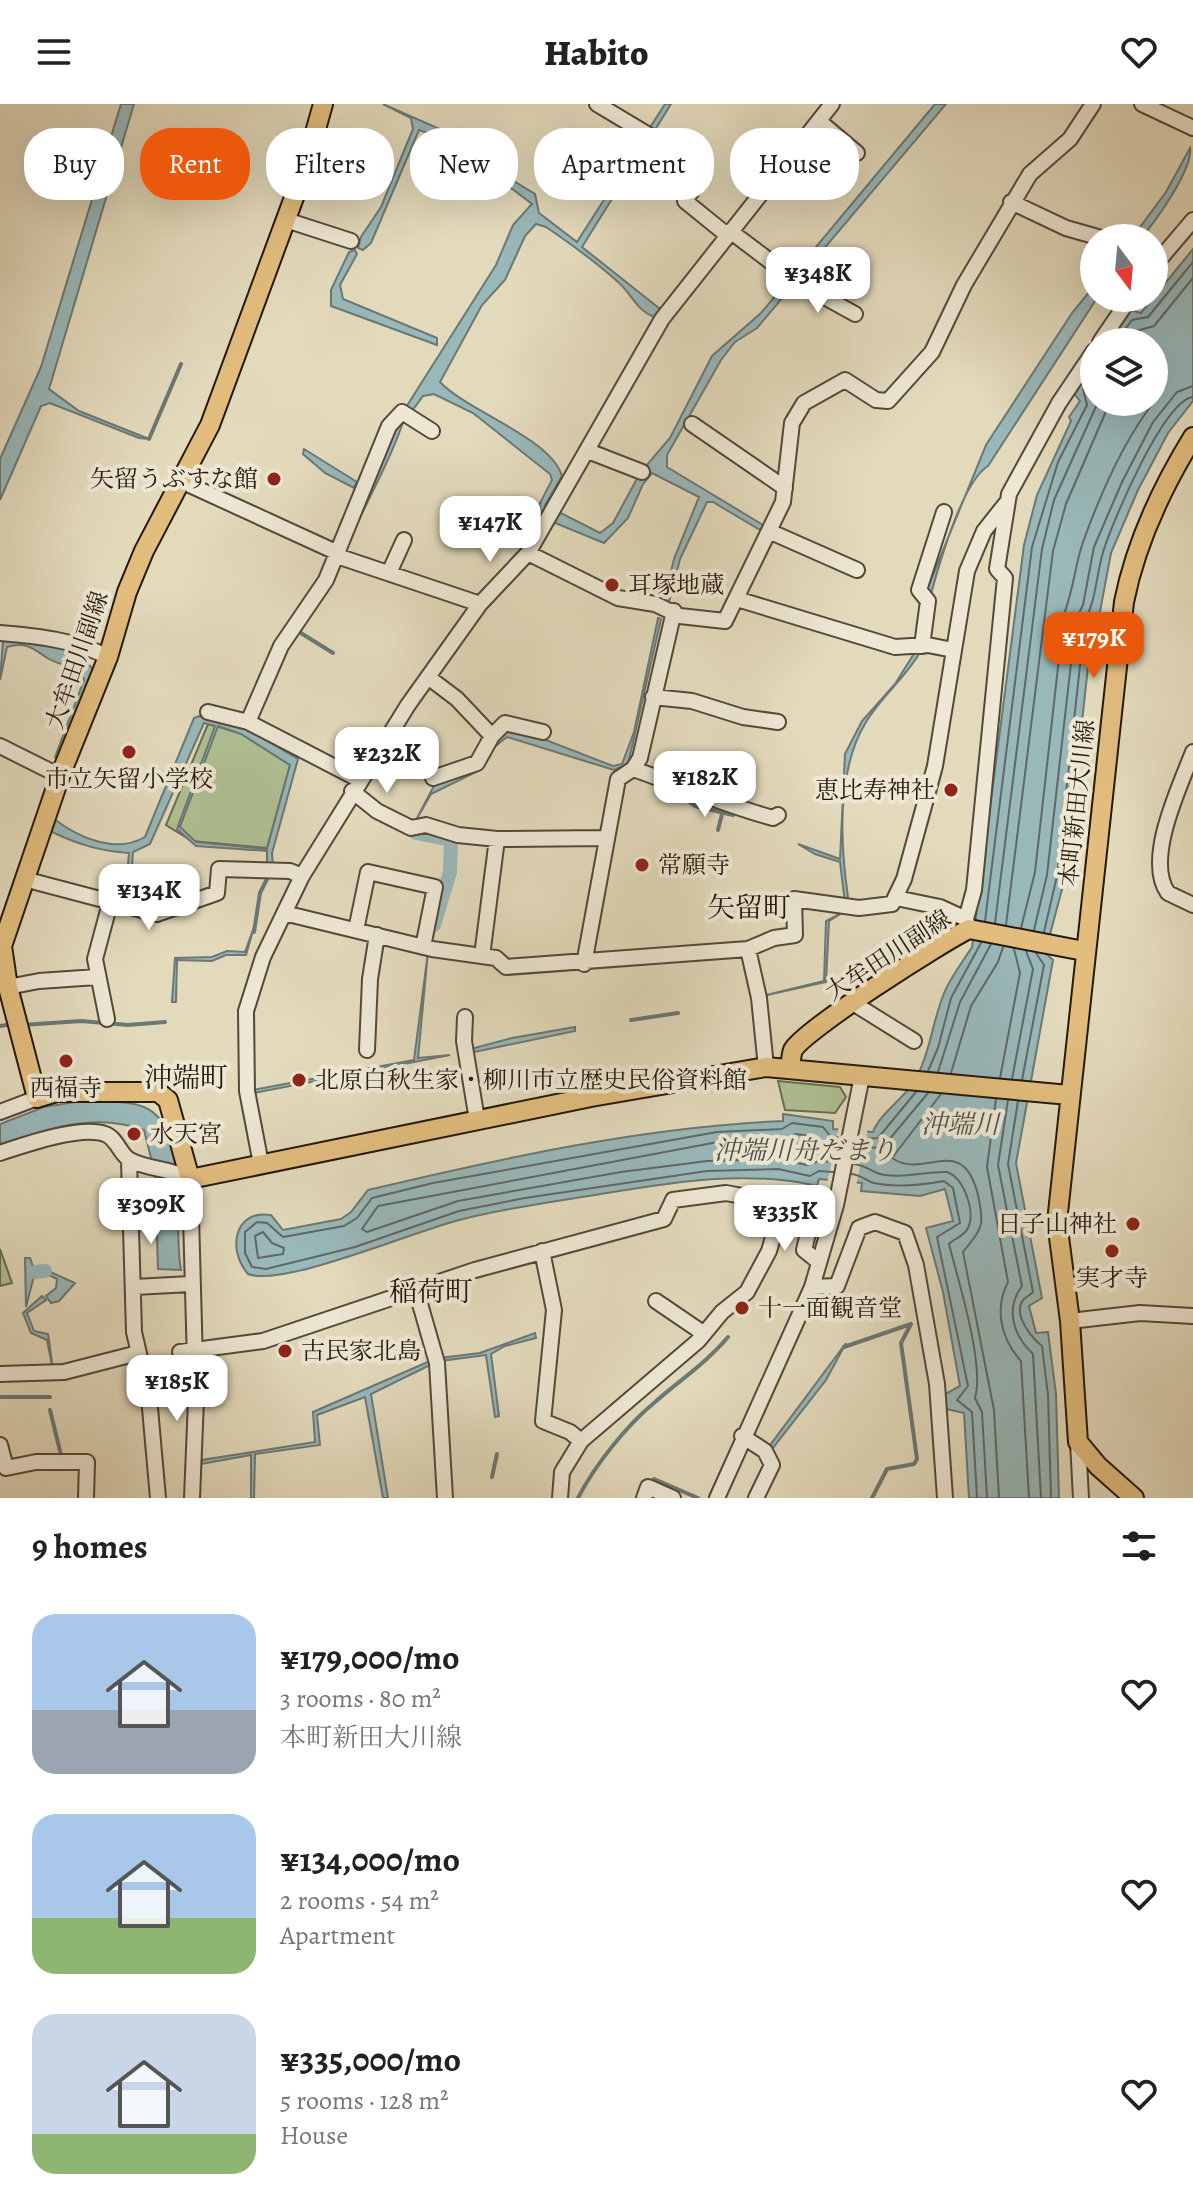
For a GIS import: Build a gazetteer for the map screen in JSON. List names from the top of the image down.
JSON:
{
  "streets": {
    "main road": ["大牟田川副線", "本町新田大川線"]
  },
  "crossings": [
    ["大牟田川副線", "本町新田大川線"]
  ],
  "districts": ["矢留町", "沖端町", "稲荷町"],
  "water": ["沖端川", "沖端川舟だまり"],
  "places": [
    "矢留うぶすな館",
    "耳塚地蔵",
    "市立矢留小学校",
    "恵比寿神社",
    "常願寺",
    "西福寺",
    "北原白秋生家・柳川市立歴史民俗資料館",
    "水天宮",
    "日子山神社",
    "実才寺",
    "十一面観音堂",
    "古民家北島"
  ],
  "north": "bottom",
  "page": {
    "header": "Habito",
    "chip": [
      "Buy",
      "Rent",
      "Filters",
      "New",
      "Apartment",
      "House"
    ],
    "price": [
      "¥348K",
      "¥147K",
      "¥179K",
      "¥232K",
      "¥182K",
      "¥134K",
      "¥309K",
      "¥335K",
      "¥185K"
    ],
    "heading": "9 homes",
    "list": [
      {
        "name": "¥179,000/mo",
        "note": "3 rooms · 80 m² · 本町新田大川線"
      },
      {
        "name": "¥134,000/mo",
        "note": "2 rooms · 54 m² · Apartment"
      },
      {
        "name": "¥335,000/mo",
        "note": "5 rooms · 128 m² · House"
      }
    ]
  }
}
